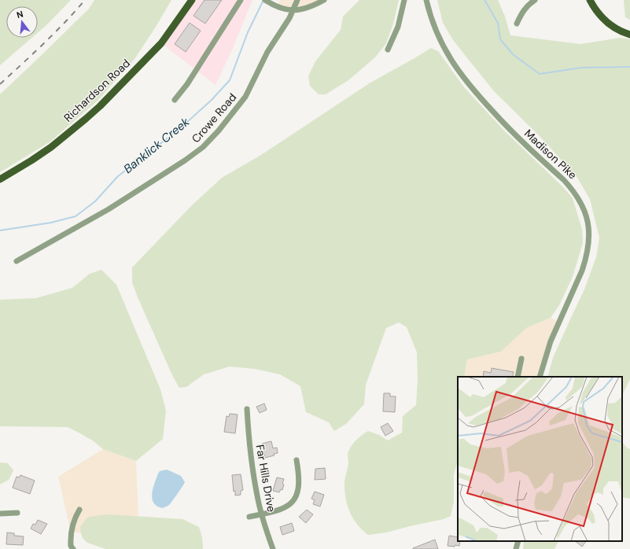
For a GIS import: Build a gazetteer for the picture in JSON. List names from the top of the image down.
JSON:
{
  "streets": {
    "main road": ["Richardson Road"],
    "street": ["Crowe Road", "Madison Pike", "Far Hills Drive"]
  },
  "water": ["Banklick Creek"],
  "north": "top"
}
